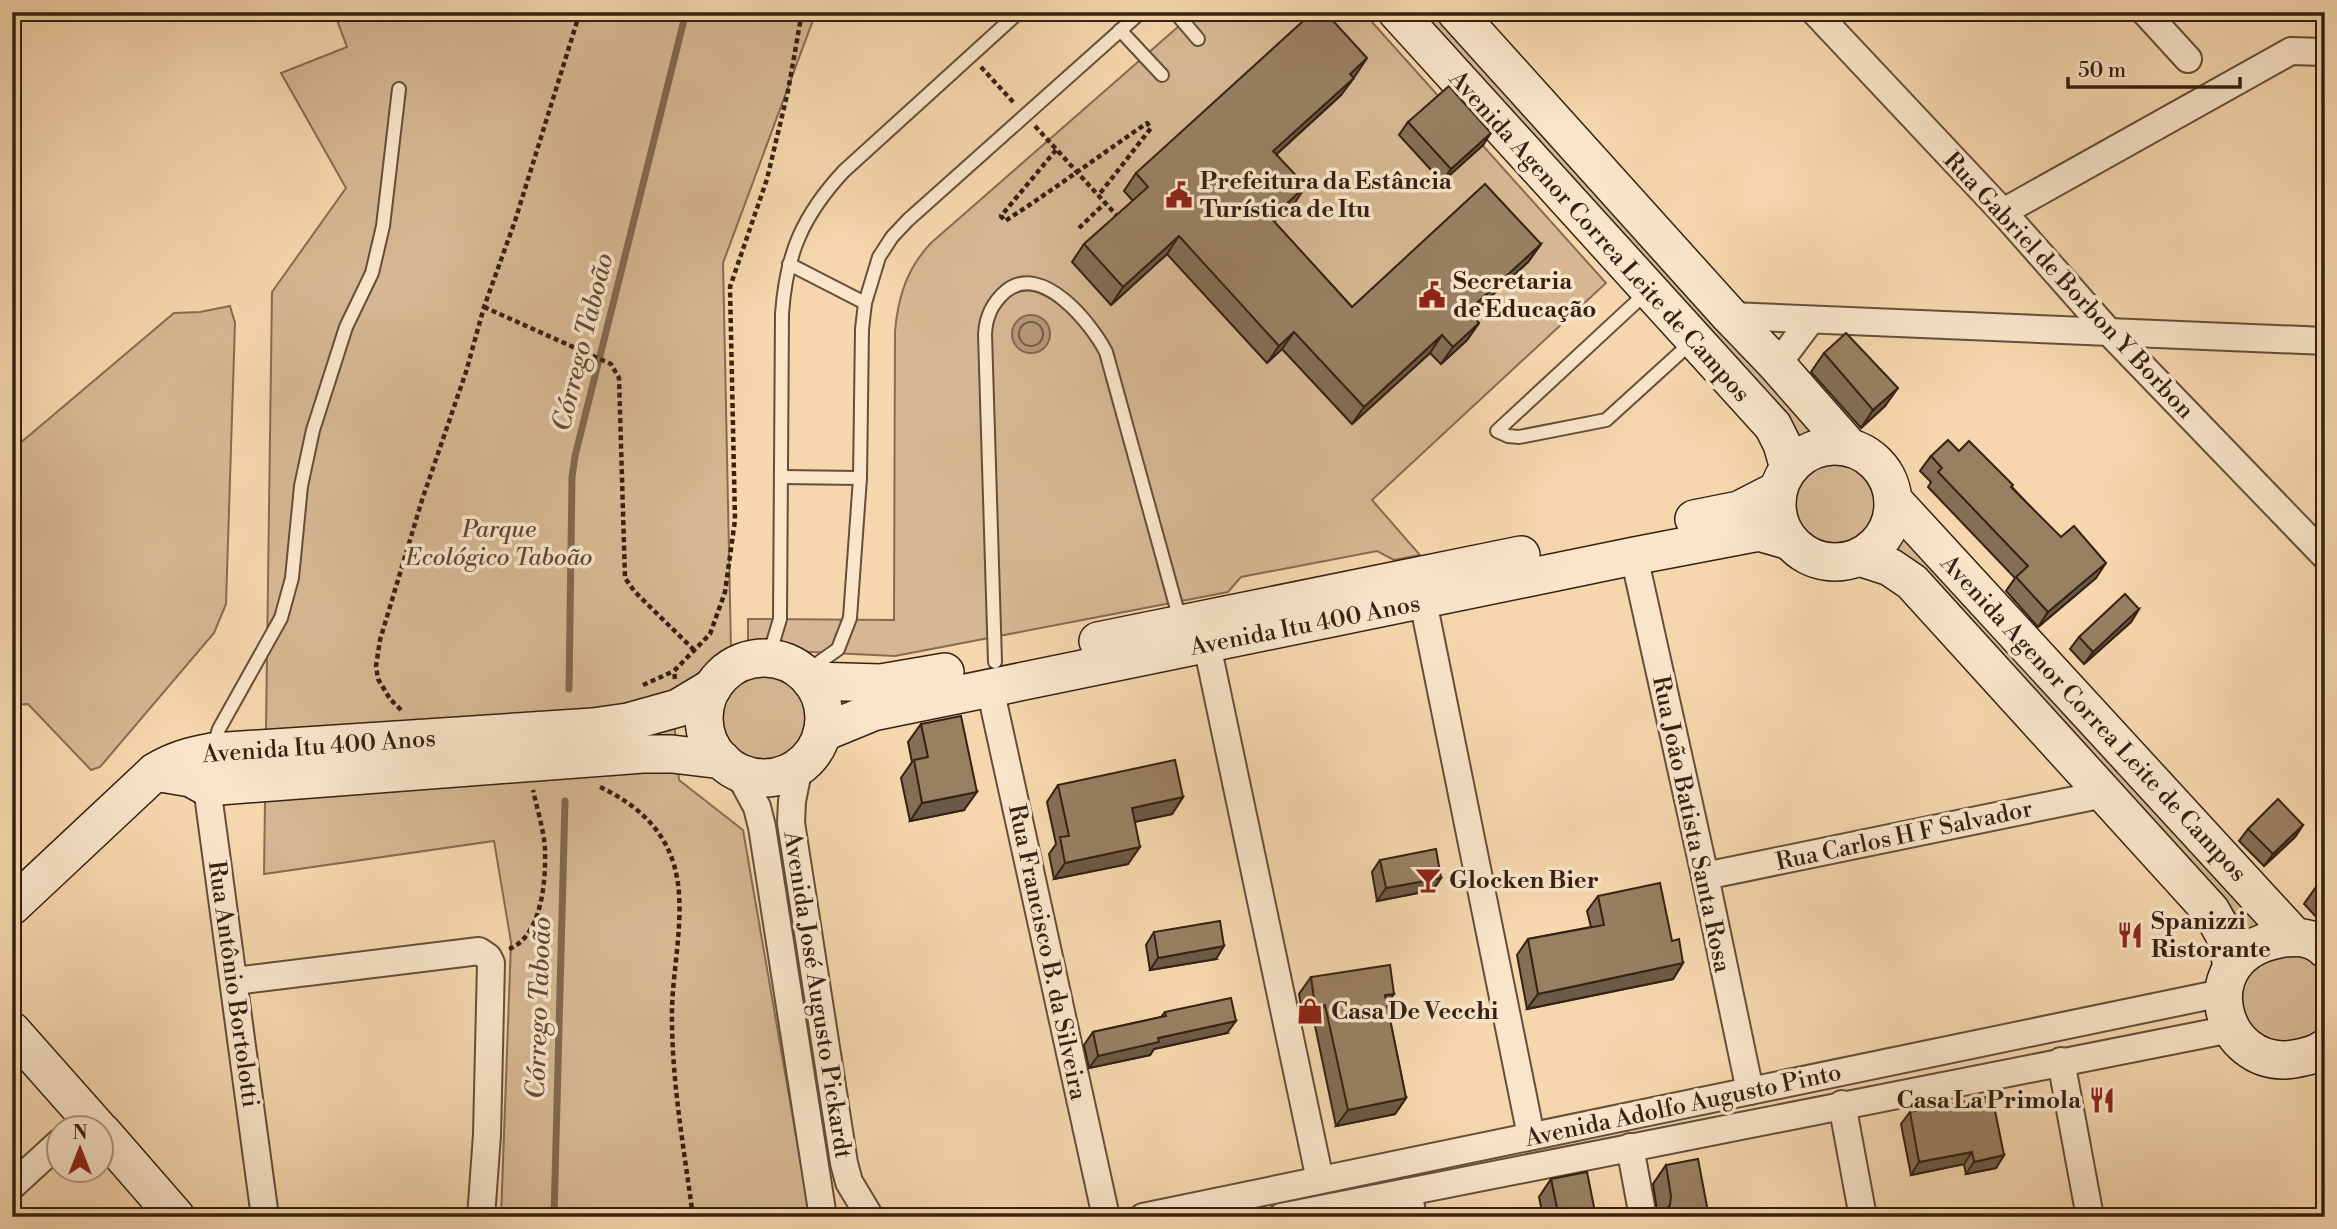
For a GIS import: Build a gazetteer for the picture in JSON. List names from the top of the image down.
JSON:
{
  "streets": {
    "street": [
      "Avenida Agenor Correa Leite de Campos",
      "Rua Gabriel de Borbon Y Borbon",
      "Avenida Itu 400 Anos",
      "Rua João Batista Santa Rosa",
      "Rua Carlos H F Salvador",
      "Rua Francisco B. da Silveira",
      "Rua Antônio Bortolotti",
      "Avenida José Augusto Pickardt",
      "Avenida Adolfo Augusto Pinto"
    ]
  },
  "crossings": [
    ["Avenida Agenor Correa Leite de Campos", "Avenida Itu 400 Anos"],
    ["Avenida Agenor Correa Leite de Campos", "Rua Carlos H F Salvador"],
    ["Avenida Agenor Correa Leite de Campos", "Avenida Adolfo Augusto Pinto"],
    ["Avenida Itu 400 Anos", "Rua João Batista Santa Rosa"],
    ["Avenida Itu 400 Anos", "Rua Francisco B. da Silveira"],
    ["Avenida Itu 400 Anos", "Rua Antônio Bortolotti"],
    ["Avenida Itu 400 Anos", "Avenida José Augusto Pickardt"],
    ["Rua João Batista Santa Rosa", "Rua Carlos H F Salvador"],
    ["Rua João Batista Santa Rosa", "Avenida Adolfo Augusto Pinto"]
  ],
  "water": ["Córrego Taboão"],
  "parks": ["Parque Ecológico Taboão"],
  "places": {
    "public building": ["Prefeitura da Estância Turística de Itu", "Secretaria de Educação"],
    "bar": ["Glocken Bier"],
    "restaurant": ["Spanizzi Ristorante", "Casa La Primola"],
    "shop": ["Casa De Vecchi"]
  },
  "scale_bar": "50 m",
  "north": "top"
}
